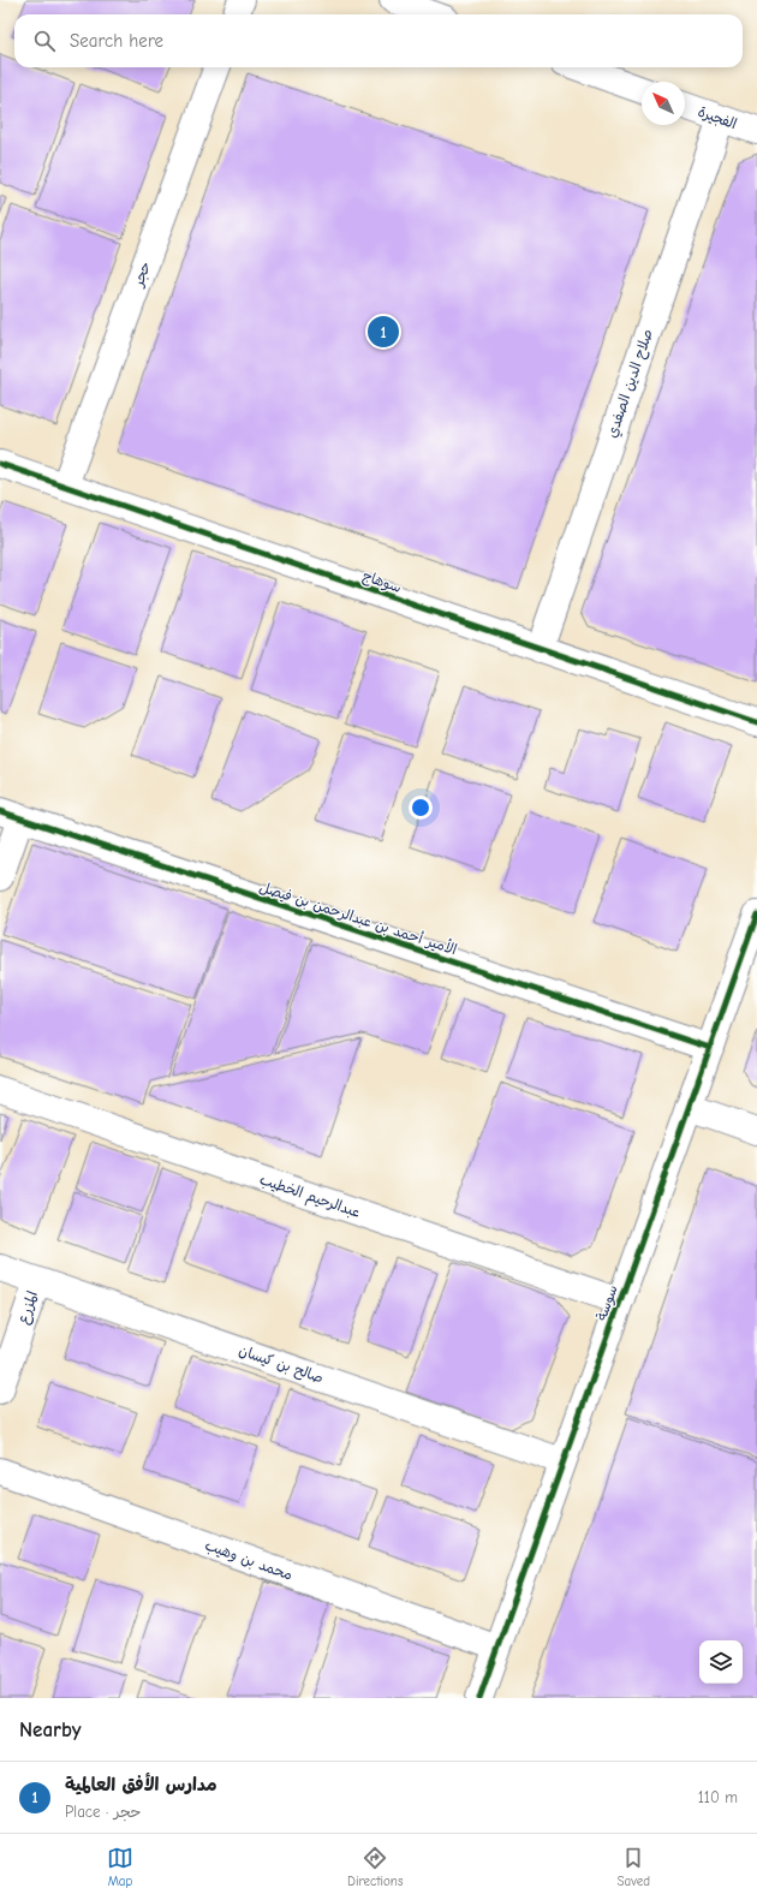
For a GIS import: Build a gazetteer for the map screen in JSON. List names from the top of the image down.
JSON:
{
  "streets": {
    "street": [
      "الفجيرة",
      "حجر",
      "صلاح الدين الصفدي",
      "سوهاج",
      "الأمير أحمد بن عبدالرحمن بن فيصل",
      "عبدالرحيم الخطيب",
      "سوسة",
      "المزرع",
      "صالح بن كيسان",
      "محمد بن وهيب"
    ]
  },
  "crossings": [
    ["الفجيرة", "صلاح الدين الصفدي"],
    ["حجر", "سوهاج"],
    ["صلاح الدين الصفدي", "سوهاج"],
    ["الأمير أحمد بن عبدالرحمن بن فيصل", "سوسة"],
    ["عبدالرحيم الخطيب", "سوسة"],
    ["سوسة", "صالح بن كيسان"],
    ["سوسة", "محمد بن وهيب"],
    ["المزرع", "صالح بن كيسان"]
  ],
  "north": "top left",
  "page": {
    "search": "Search here",
    "pins": "1",
    "heading": "Nearby",
    "list": [
      {
        "mark": "1",
        "name": "مدارس الأفق العالمية",
        "note": "Place · حجر",
        "value": "110 m"
      }
    ],
    "nav": ["Map", "Directions", "Saved"]
  }
}
